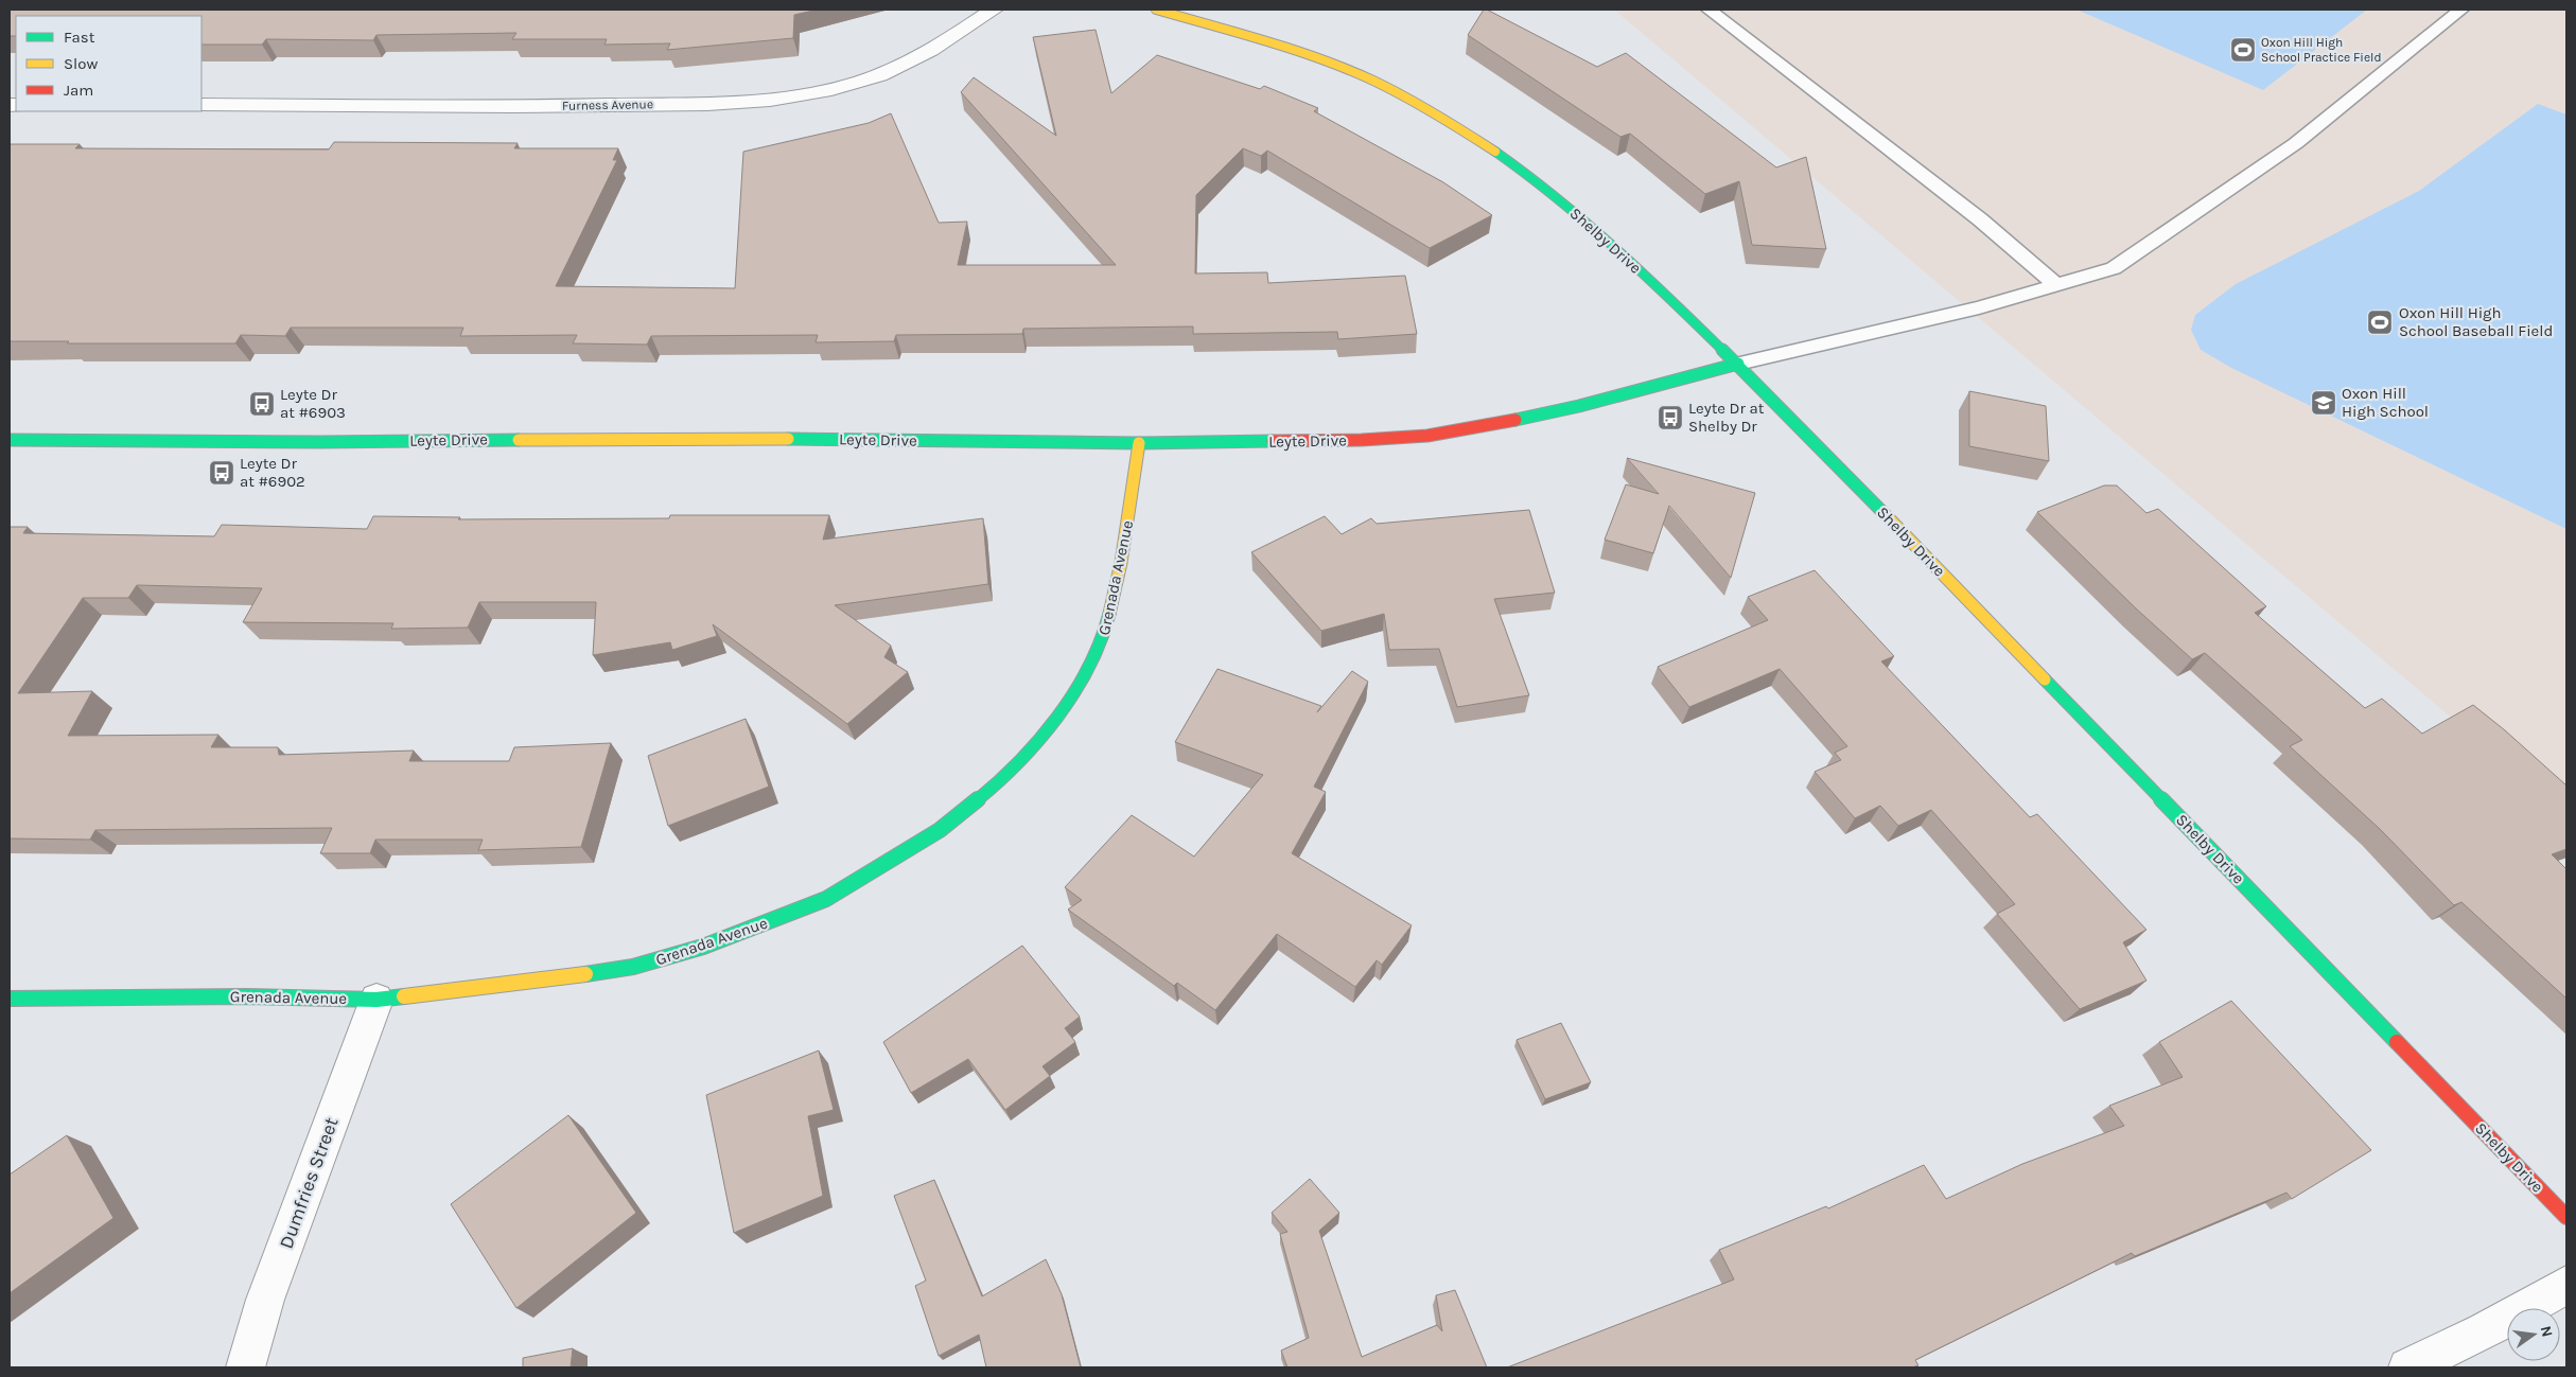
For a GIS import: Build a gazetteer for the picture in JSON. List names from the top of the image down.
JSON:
{
  "streets": {
    "street": [
      "Furness Avenue",
      "Shelby Drive",
      "Leyte Drive",
      "Grenada Avenue",
      "Dumfries Street"
    ]
  },
  "crossings": [
    ["Shelby Drive", "Leyte Drive"],
    ["Leyte Drive", "Grenada Avenue"],
    ["Grenada Avenue", "Dumfries Street"]
  ],
  "places": {
    "sports": ["Oxon Hill High School Practice Field", "Oxon Hill High School Baseball Field"],
    "school or university": ["Oxon Hill High School"],
    "bus stop": ["Leyte Dr at #6903", "Leyte Dr at Shelby Dr", "Leyte Dr at #6902"]
  },
  "legend": ["Fast", "Slow", "Jam"],
  "north": "right"
}
